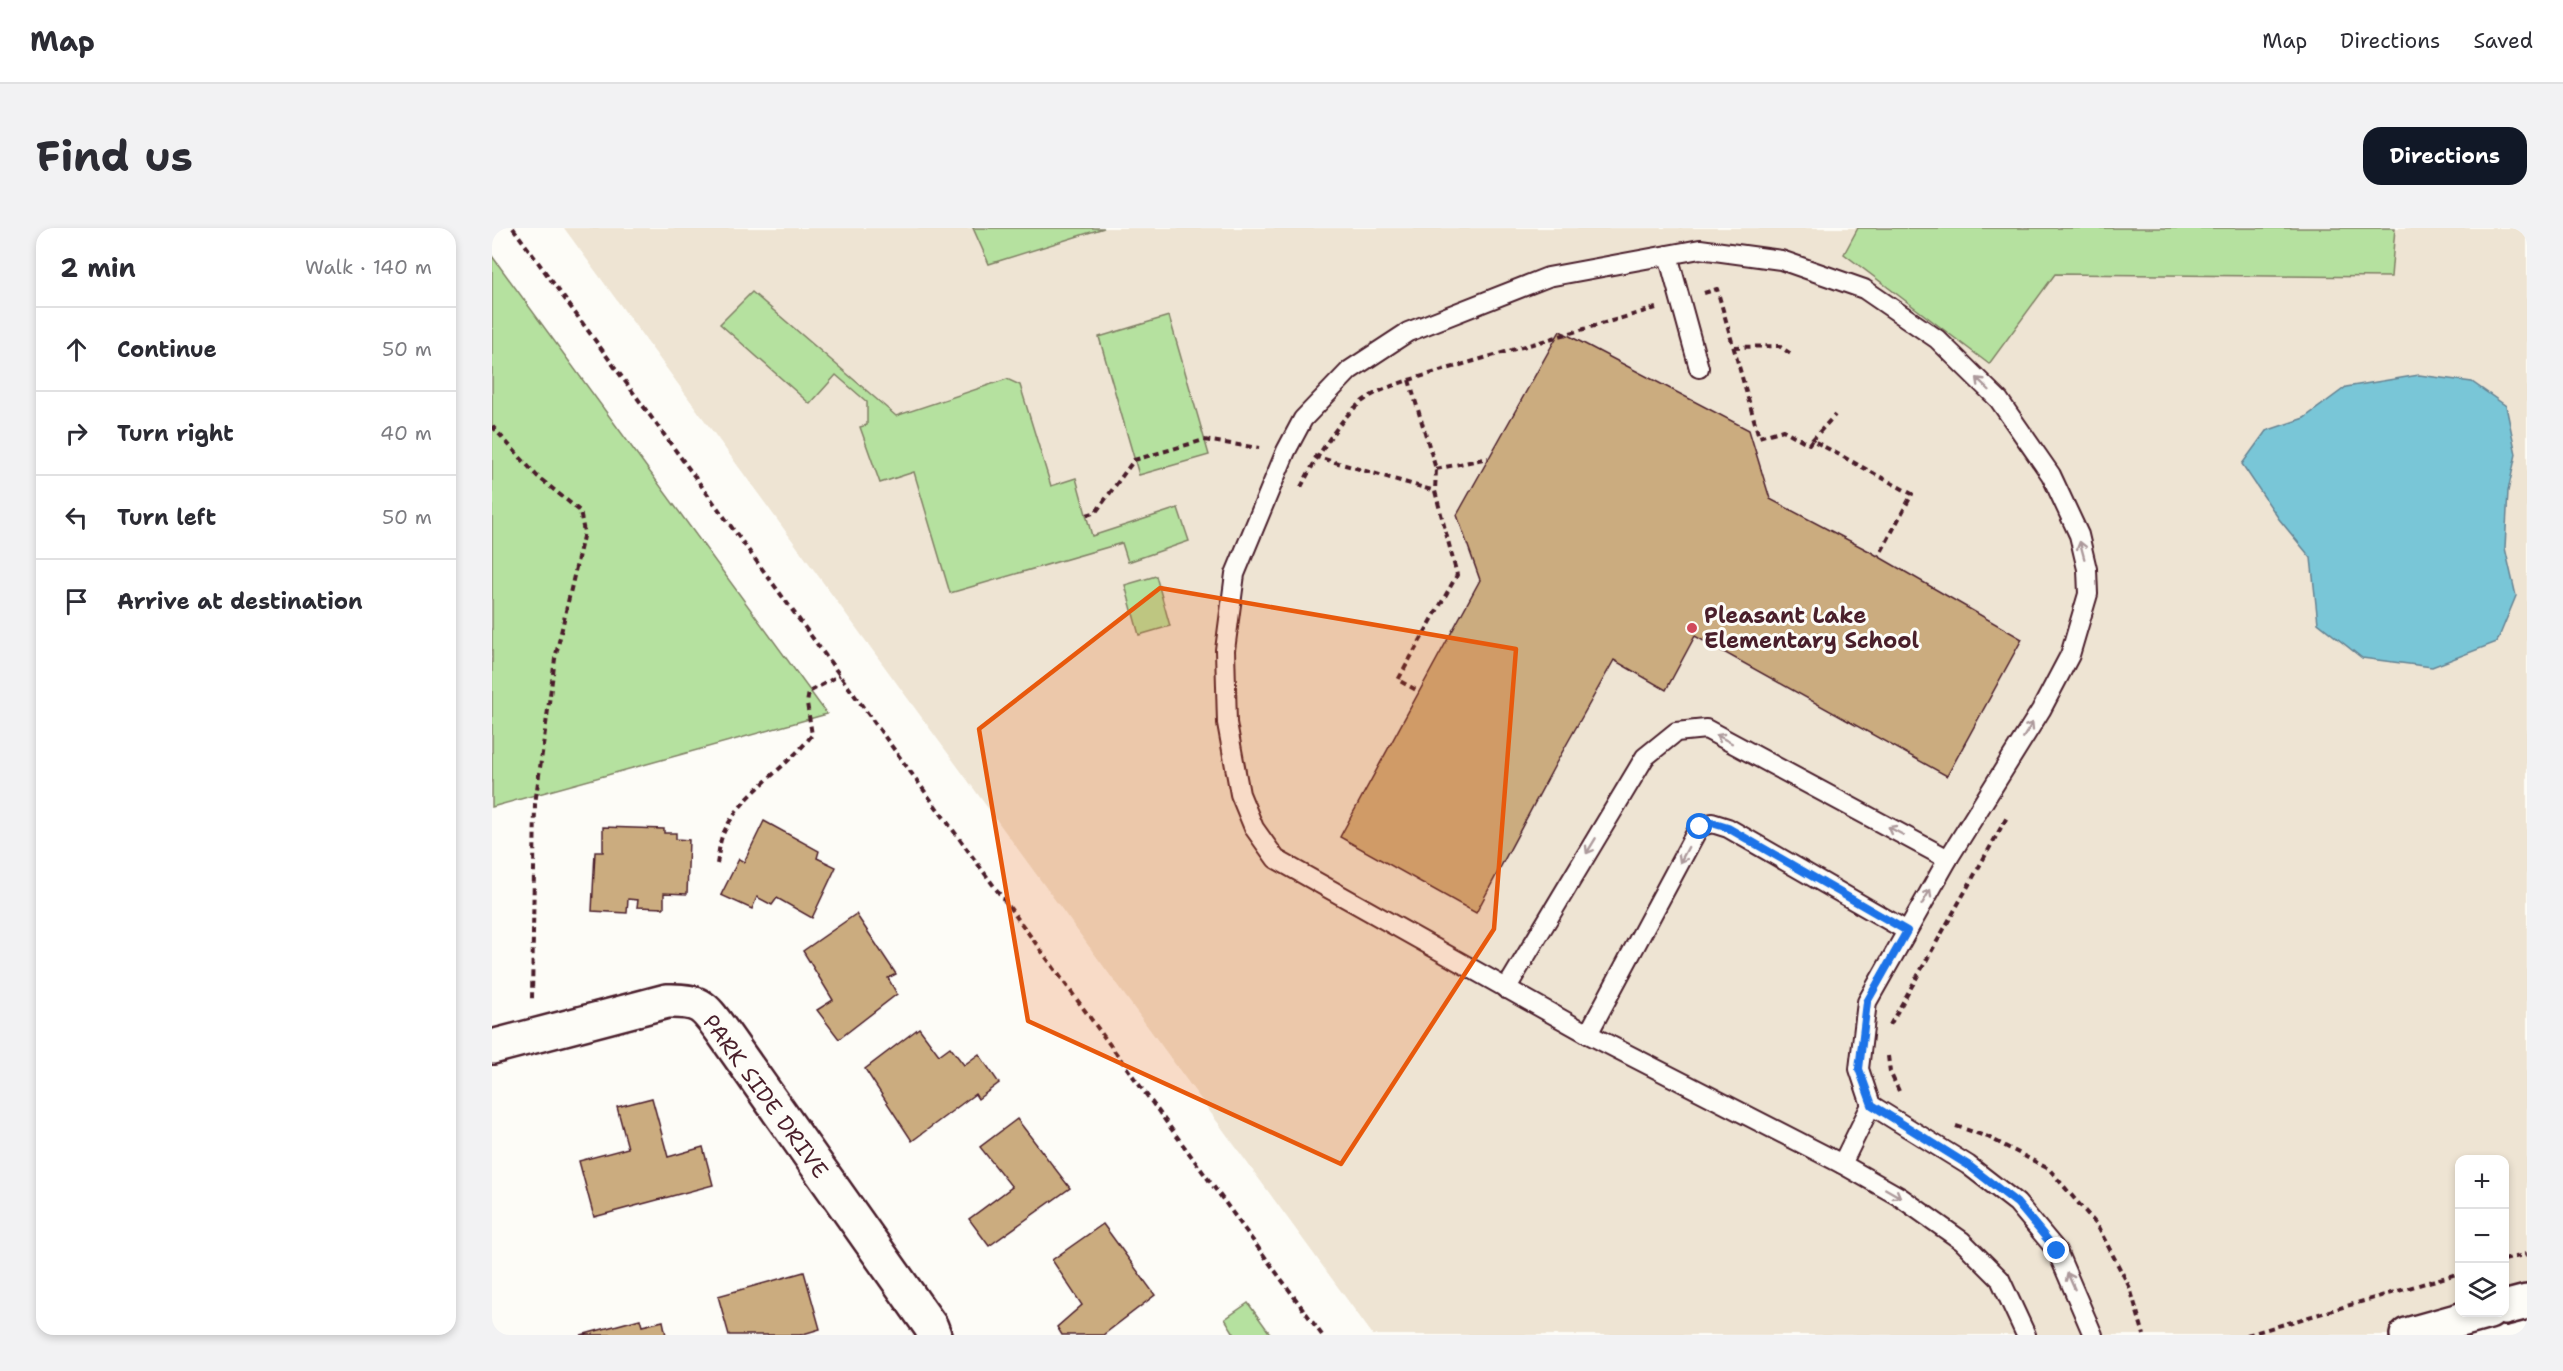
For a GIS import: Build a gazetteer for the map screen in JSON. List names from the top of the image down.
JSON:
{
  "streets": {
    "street": ["PARK SIDE DRIVE"]
  },
  "places": ["Pleasant Lake Elementary School"],
  "page": {
    "header": "Map",
    "nav": ["Map", "Directions", "Saved"],
    "buttons": "Directions",
    "title": "Find us",
    "heading": ["2 min", "Walk · 140 m"],
    "list": [
      ["Continue", "50 m"],
      ["Turn right", "40 m"],
      ["Turn left", "50 m"],
      "Arrive at destination"
    ],
    "map_buttons": ["+", "−"]
  }
}
